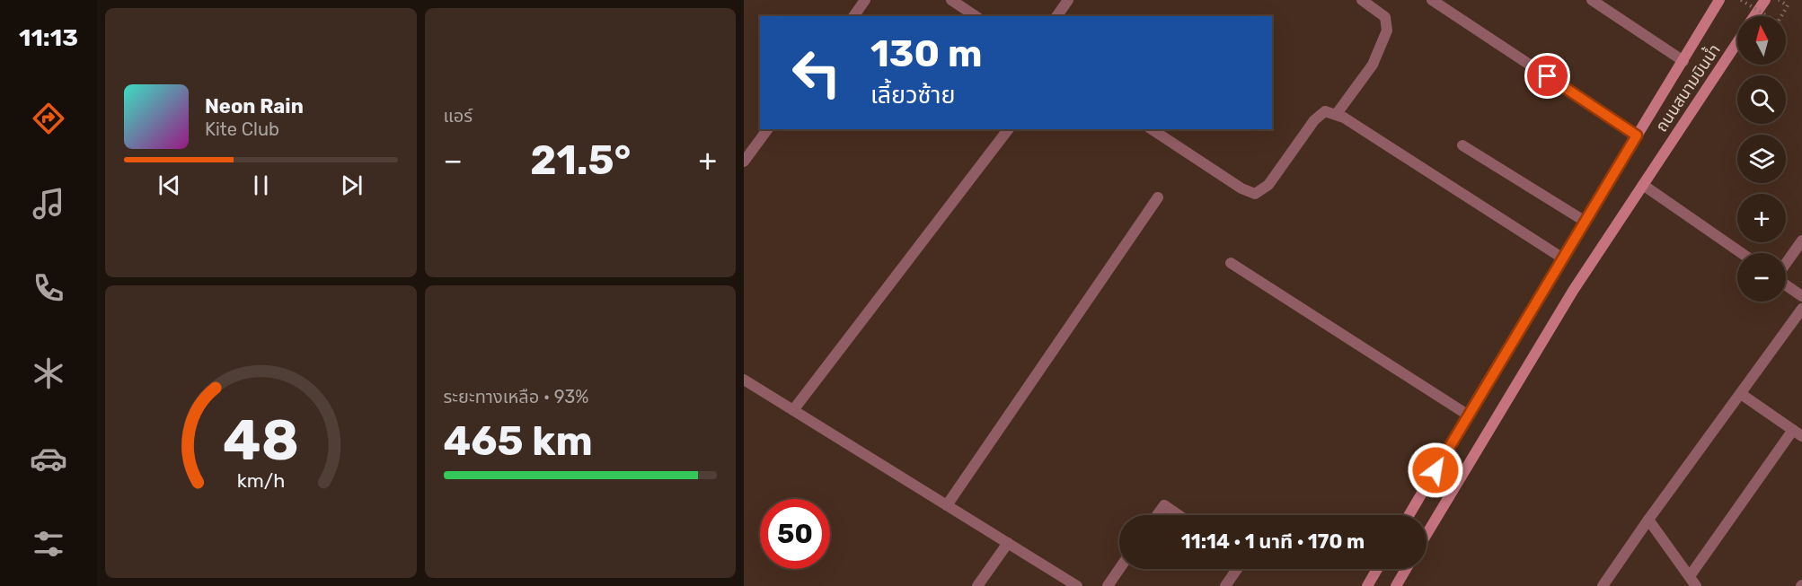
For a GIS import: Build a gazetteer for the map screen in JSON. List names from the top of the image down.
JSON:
{
  "streets": {
    "main road": ["ถนนสนามบินน้ำ"]
  },
  "north": "top",
  "page": {
    "tabs": "11:13",
    "tile": [
      "แอร์",
      ["ระยะทางเหลือ · 93%", "465 km"]
    ],
    "map_buttons": ["+", "−"],
    "turn": ["130 m", "เลี้ยวซ้าย"],
    "song": ["Neon Rain", "Kite Club"],
    "heat": ["−", "21.5°", "+"],
    "limit": "50",
    "trip": "11:14 · 1 นาที · 170 m",
    "gauge": ["48", "km/h"]
  }
}
